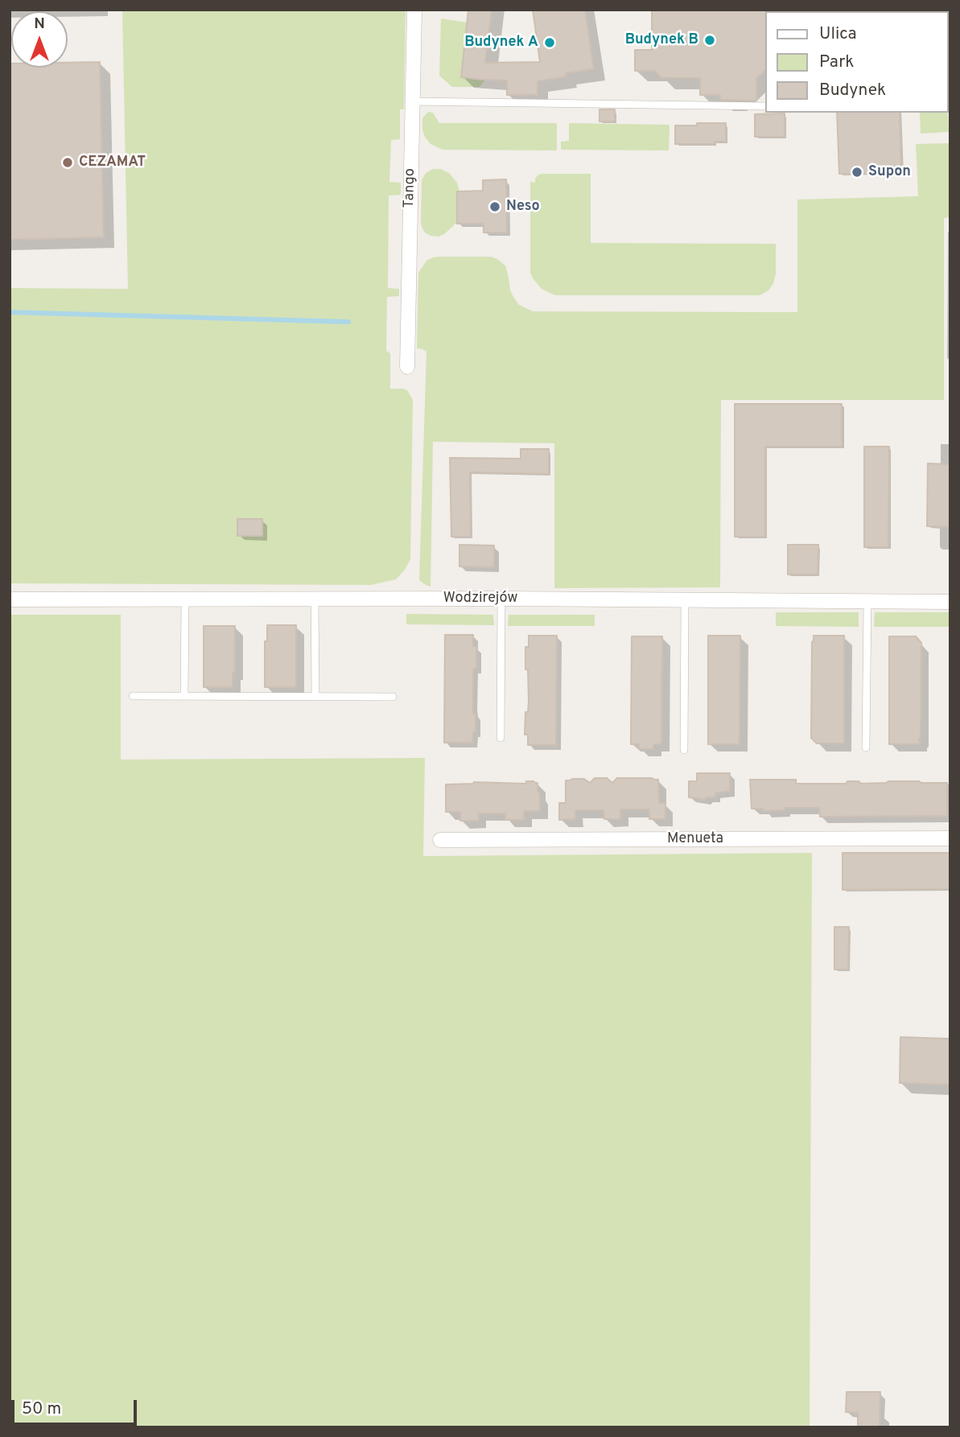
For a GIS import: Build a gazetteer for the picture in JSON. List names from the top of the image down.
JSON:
{
  "streets": {
    "street": ["Tango", "Wodzirejów", "Menueta"]
  },
  "places": [
    "Budynek B",
    "Budynek A",
    "CEZAMAT",
    "Supon",
    "Neso"
  ],
  "legend": ["Ulica", "Park", "Budynek"],
  "scale_bar": "50 m",
  "north": "top"
}
